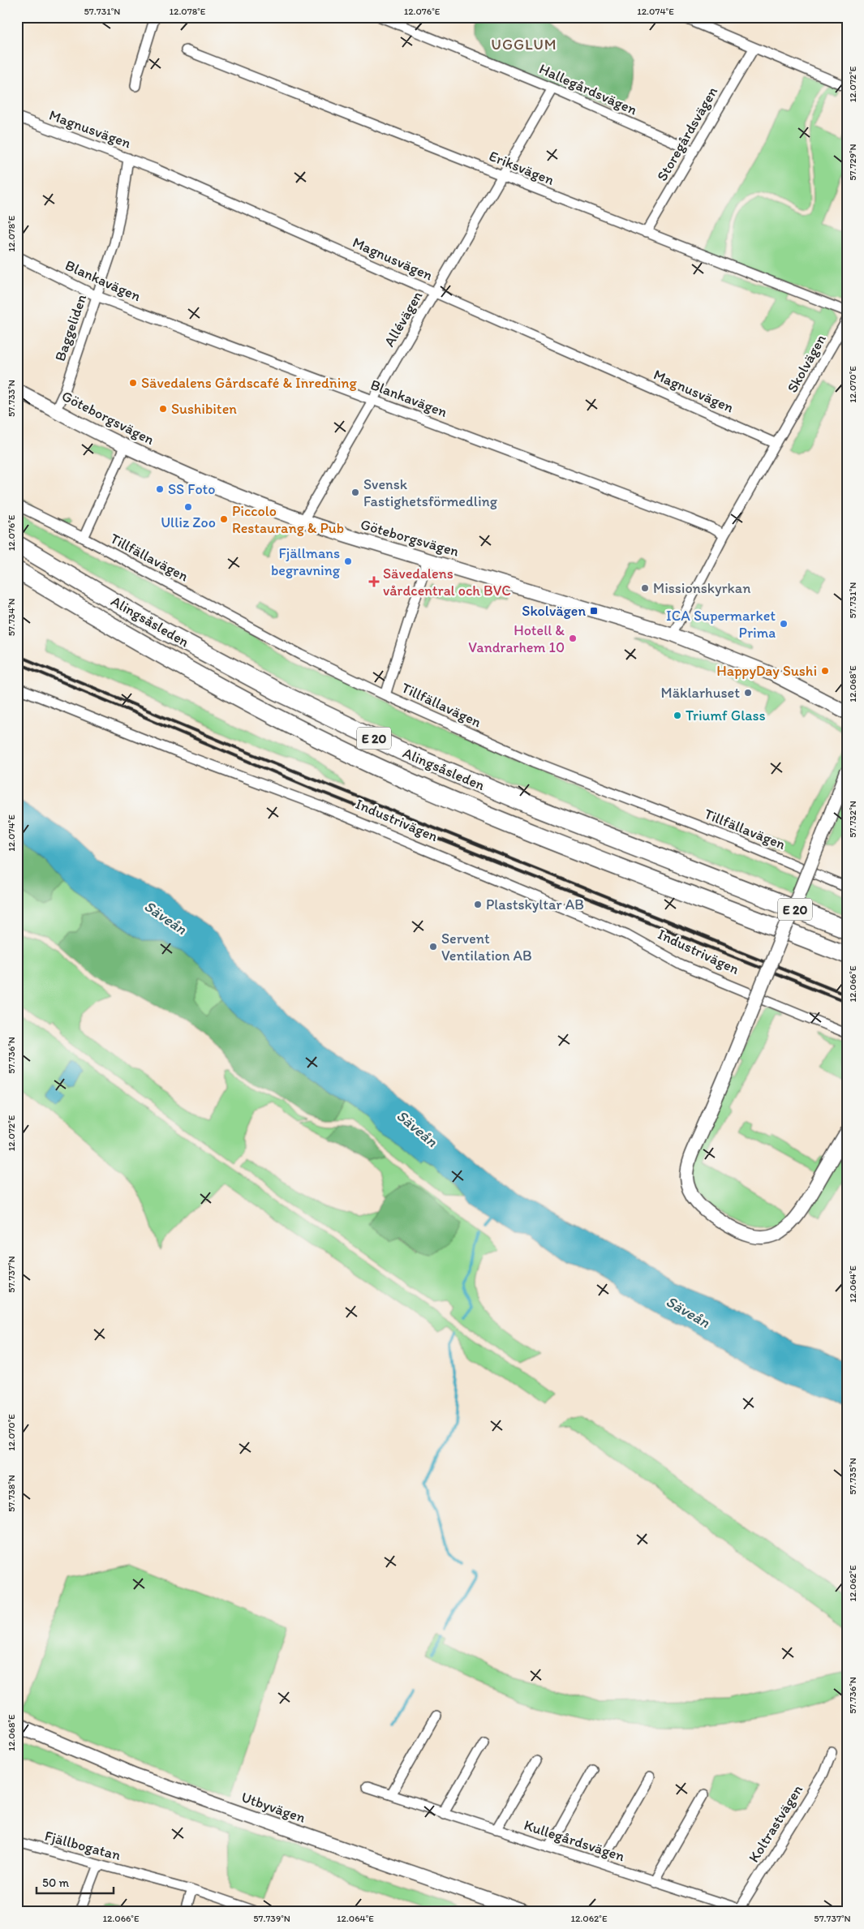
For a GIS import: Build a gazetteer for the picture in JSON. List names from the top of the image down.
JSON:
{
  "streets": {
    "highway": ["Alingsåsleden", "E 20"],
    "street": [
      "Hallegårdsvägen",
      "Magnusvägen",
      "Storegårdsvägen",
      "Eriksvägen",
      "Blankavägen",
      "Allévägen",
      "Baggeliden",
      "Skolvägen",
      "Göteborgsvägen",
      "Tillfällavägen",
      "Industrivägen",
      "Utbyvägen",
      "Koltrastvägen",
      "Kullegårdsvägen",
      "Fjällbogatan"
    ]
  },
  "crossings": [
    ["Hallegårdsvägen", "Storegårdsvägen"],
    ["Hallegårdsvägen", "Allévägen"],
    ["Magnusvägen", "Allévägen"],
    ["Magnusvägen", "Baggeliden"],
    ["Magnusvägen", "Skolvägen"],
    ["Storegårdsvägen", "Eriksvägen"],
    ["Eriksvägen", "Allévägen"],
    ["Blankavägen", "Allévägen"],
    ["Blankavägen", "Baggeliden"],
    ["Blankavägen", "Skolvägen"],
    ["Allévägen", "Göteborgsvägen"],
    ["Baggeliden", "Göteborgsvägen"],
    ["Skolvägen", "Göteborgsvägen"],
    ["Koltrastvägen", "Kullegårdsvägen"]
  ],
  "districts": ["UGGLUM"],
  "water": ["Säveån"],
  "places": {
    "other": [
      "Sävedalens Gårdscafé & Inredning",
      "Sushibiten",
      "SS Foto",
      "Svensk Fastighetsförmedling",
      "Ulliz Zoo",
      "Piccolo Restaurang & Pub",
      "Fjällmans begravning",
      "Missionskyrkan",
      "ICA Supermarket Prima",
      "Hotell & Vandrarhem 10",
      "HappyDay Sushi",
      "Mäklarhuset",
      "Triumf Glass",
      "Plastskyltar AB",
      "Servent Ventilation AB"
    ],
    "health": ["Sävedalens vårdcentral och BVC"],
    "transit": ["Skolvägen"]
  },
  "scale_bar": "50 m",
  "coordinates": [
    "57.731°N",
    "12.078°E",
    "12.076°E",
    "12.074°E",
    "12.072°E",
    "57.729°N",
    "12.070°E",
    "57.733°N",
    "57.734°N",
    "12.068°E",
    "57.732°N",
    "12.066°E",
    "57.736°N",
    "57.737°N",
    "12.064°E",
    "57.735°N",
    "57.738°N",
    "12.062°E",
    "57.739°N"
  ]
}
